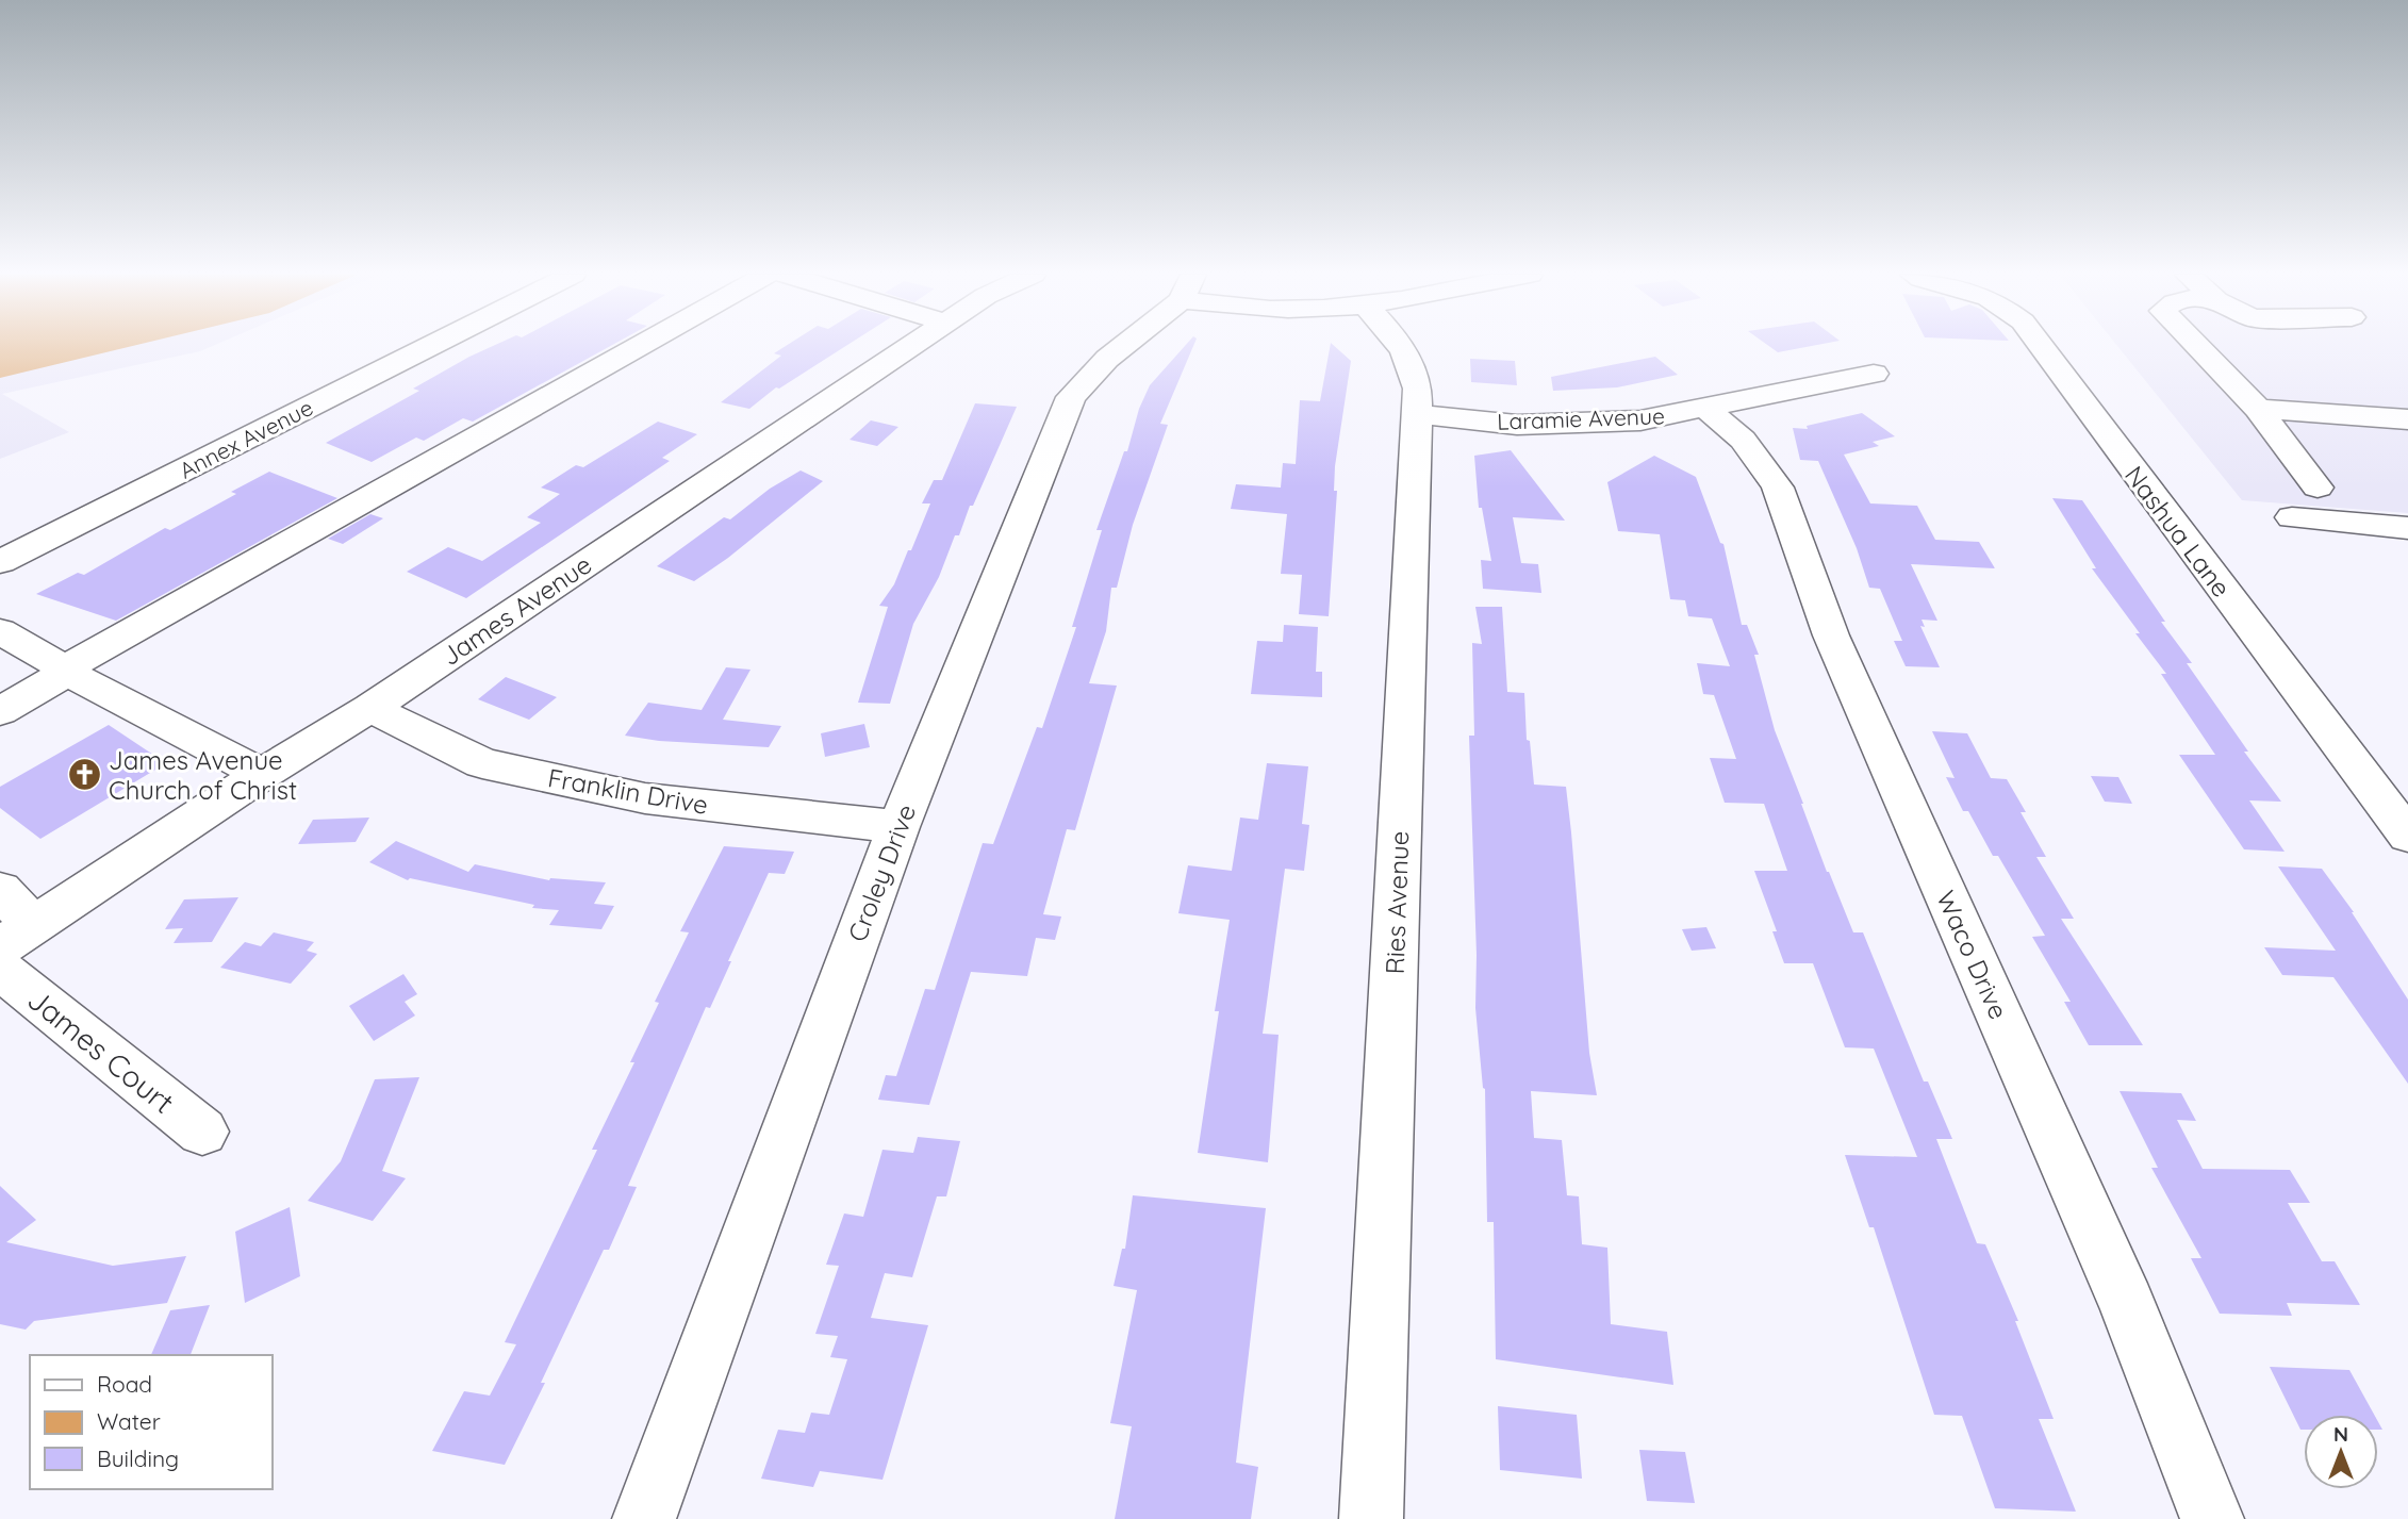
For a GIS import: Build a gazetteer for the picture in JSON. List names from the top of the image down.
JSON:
{
  "streets": {
    "street": [
      "Laramie Avenue",
      "Annex Avenue",
      "Nashua Lane",
      "James Avenue",
      "Franklin Drive",
      "Croley Drive",
      "Ries Avenue",
      "Waco Drive",
      "James Court"
    ]
  },
  "crossings": [
    ["Laramie Avenue", "Ries Avenue"],
    ["Laramie Avenue", "Waco Drive"],
    ["James Avenue", "Franklin Drive"],
    ["Franklin Drive", "Croley Drive"]
  ],
  "places": {
    "church": ["James Avenue Church of Christ"]
  },
  "legend": ["Road", "Water", "Building"],
  "north": "top"
}
